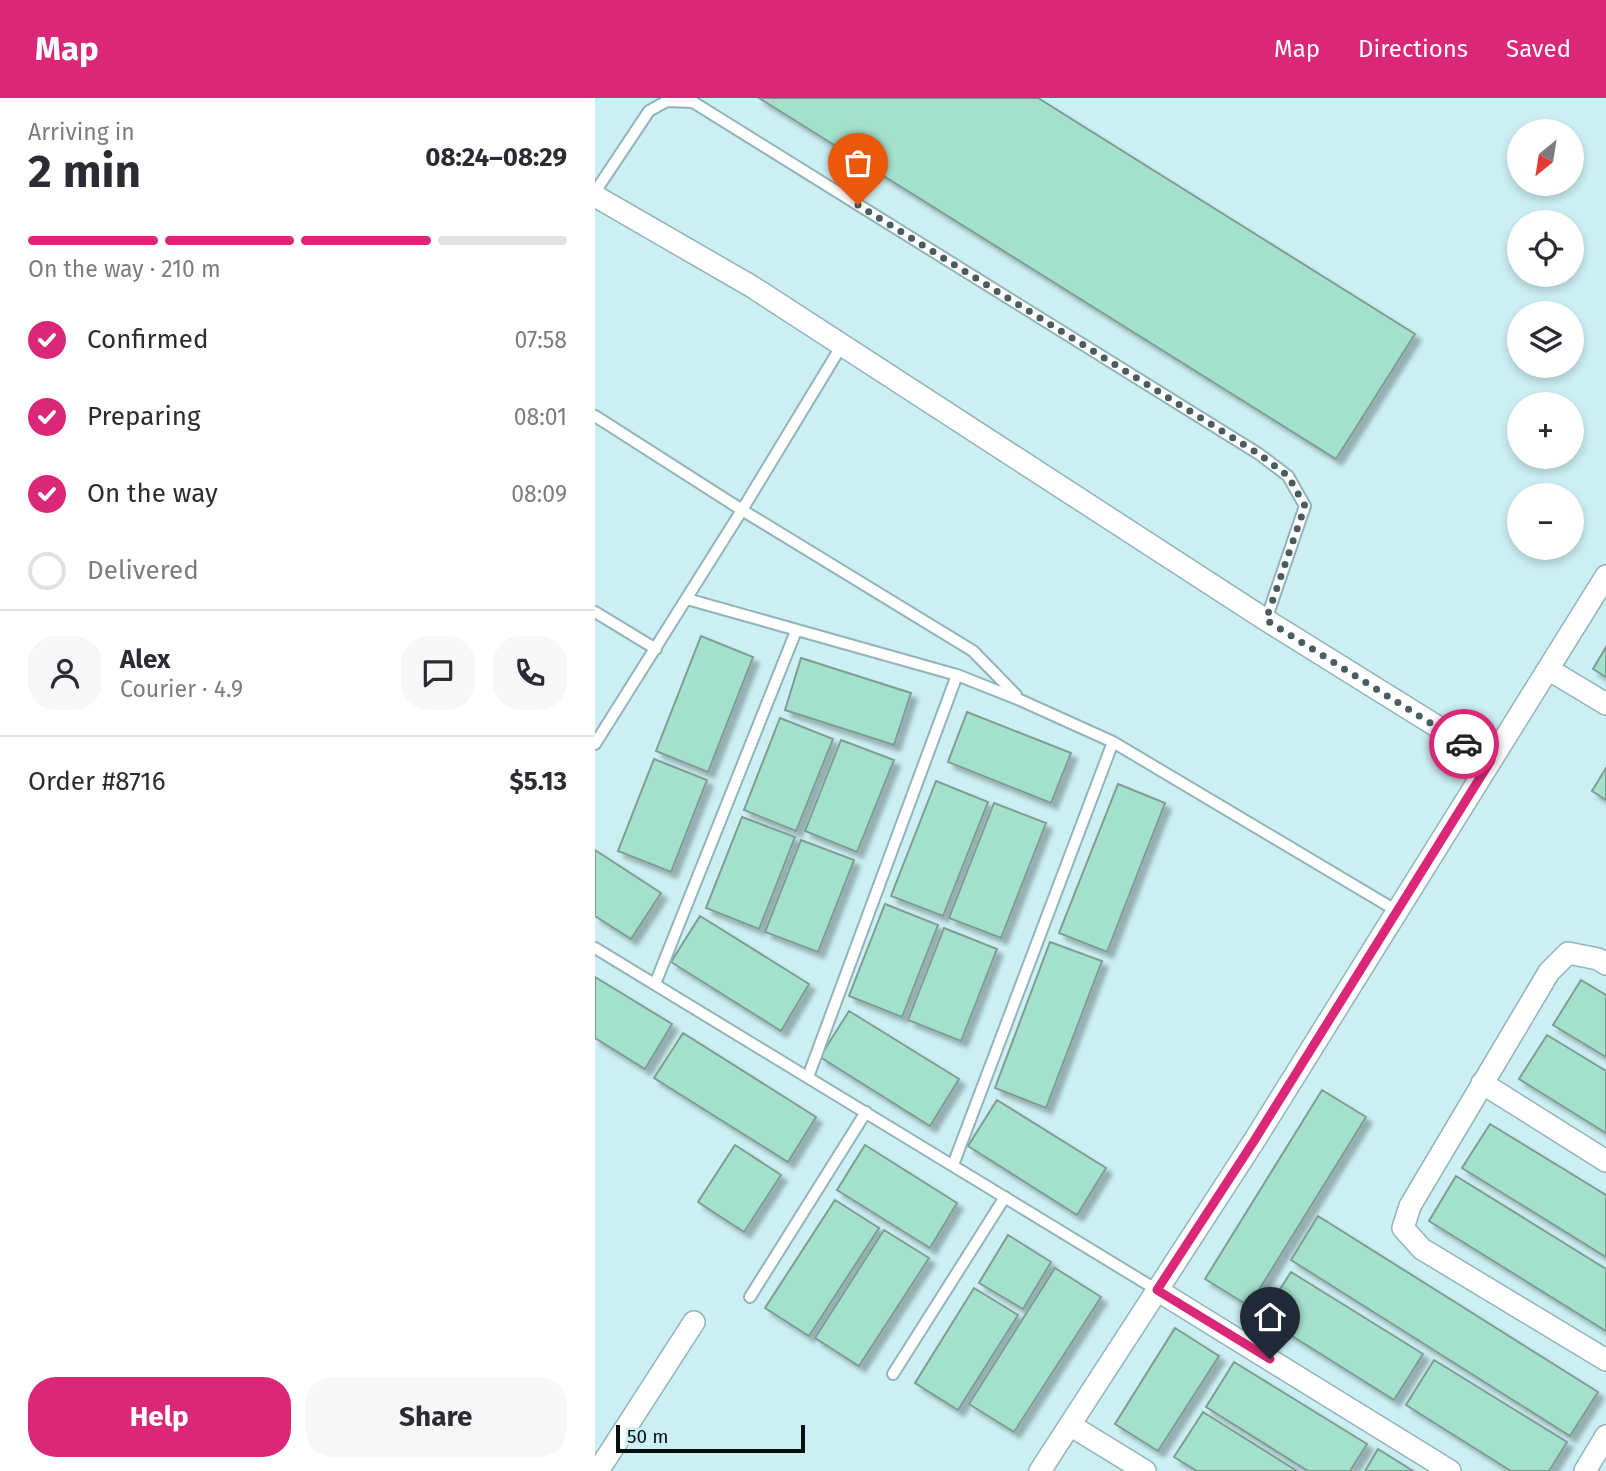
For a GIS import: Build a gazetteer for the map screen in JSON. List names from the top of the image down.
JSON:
{
  "scale_bar": "50 m",
  "north": "bottom left",
  "page": {
    "header": "Map",
    "nav": ["Map", "Directions", "Saved"],
    "heading": ["2 min", "Arriving in", "08:24–08:29"],
    "panel": [
      "Alex",
      "Courier · 4.9",
      "Order #8716",
      "$5.13"
    ],
    "map_buttons": ["+", "−"],
    "bar": "On the way · 210 m",
    "list": [
      ["Confirmed", "07:58"],
      ["Preparing", "08:01"],
      ["On the way", "08:09"],
      "Delivered"
    ],
    "buttons": ["Help", "Share"],
    "scale": "50 m"
  }
}
